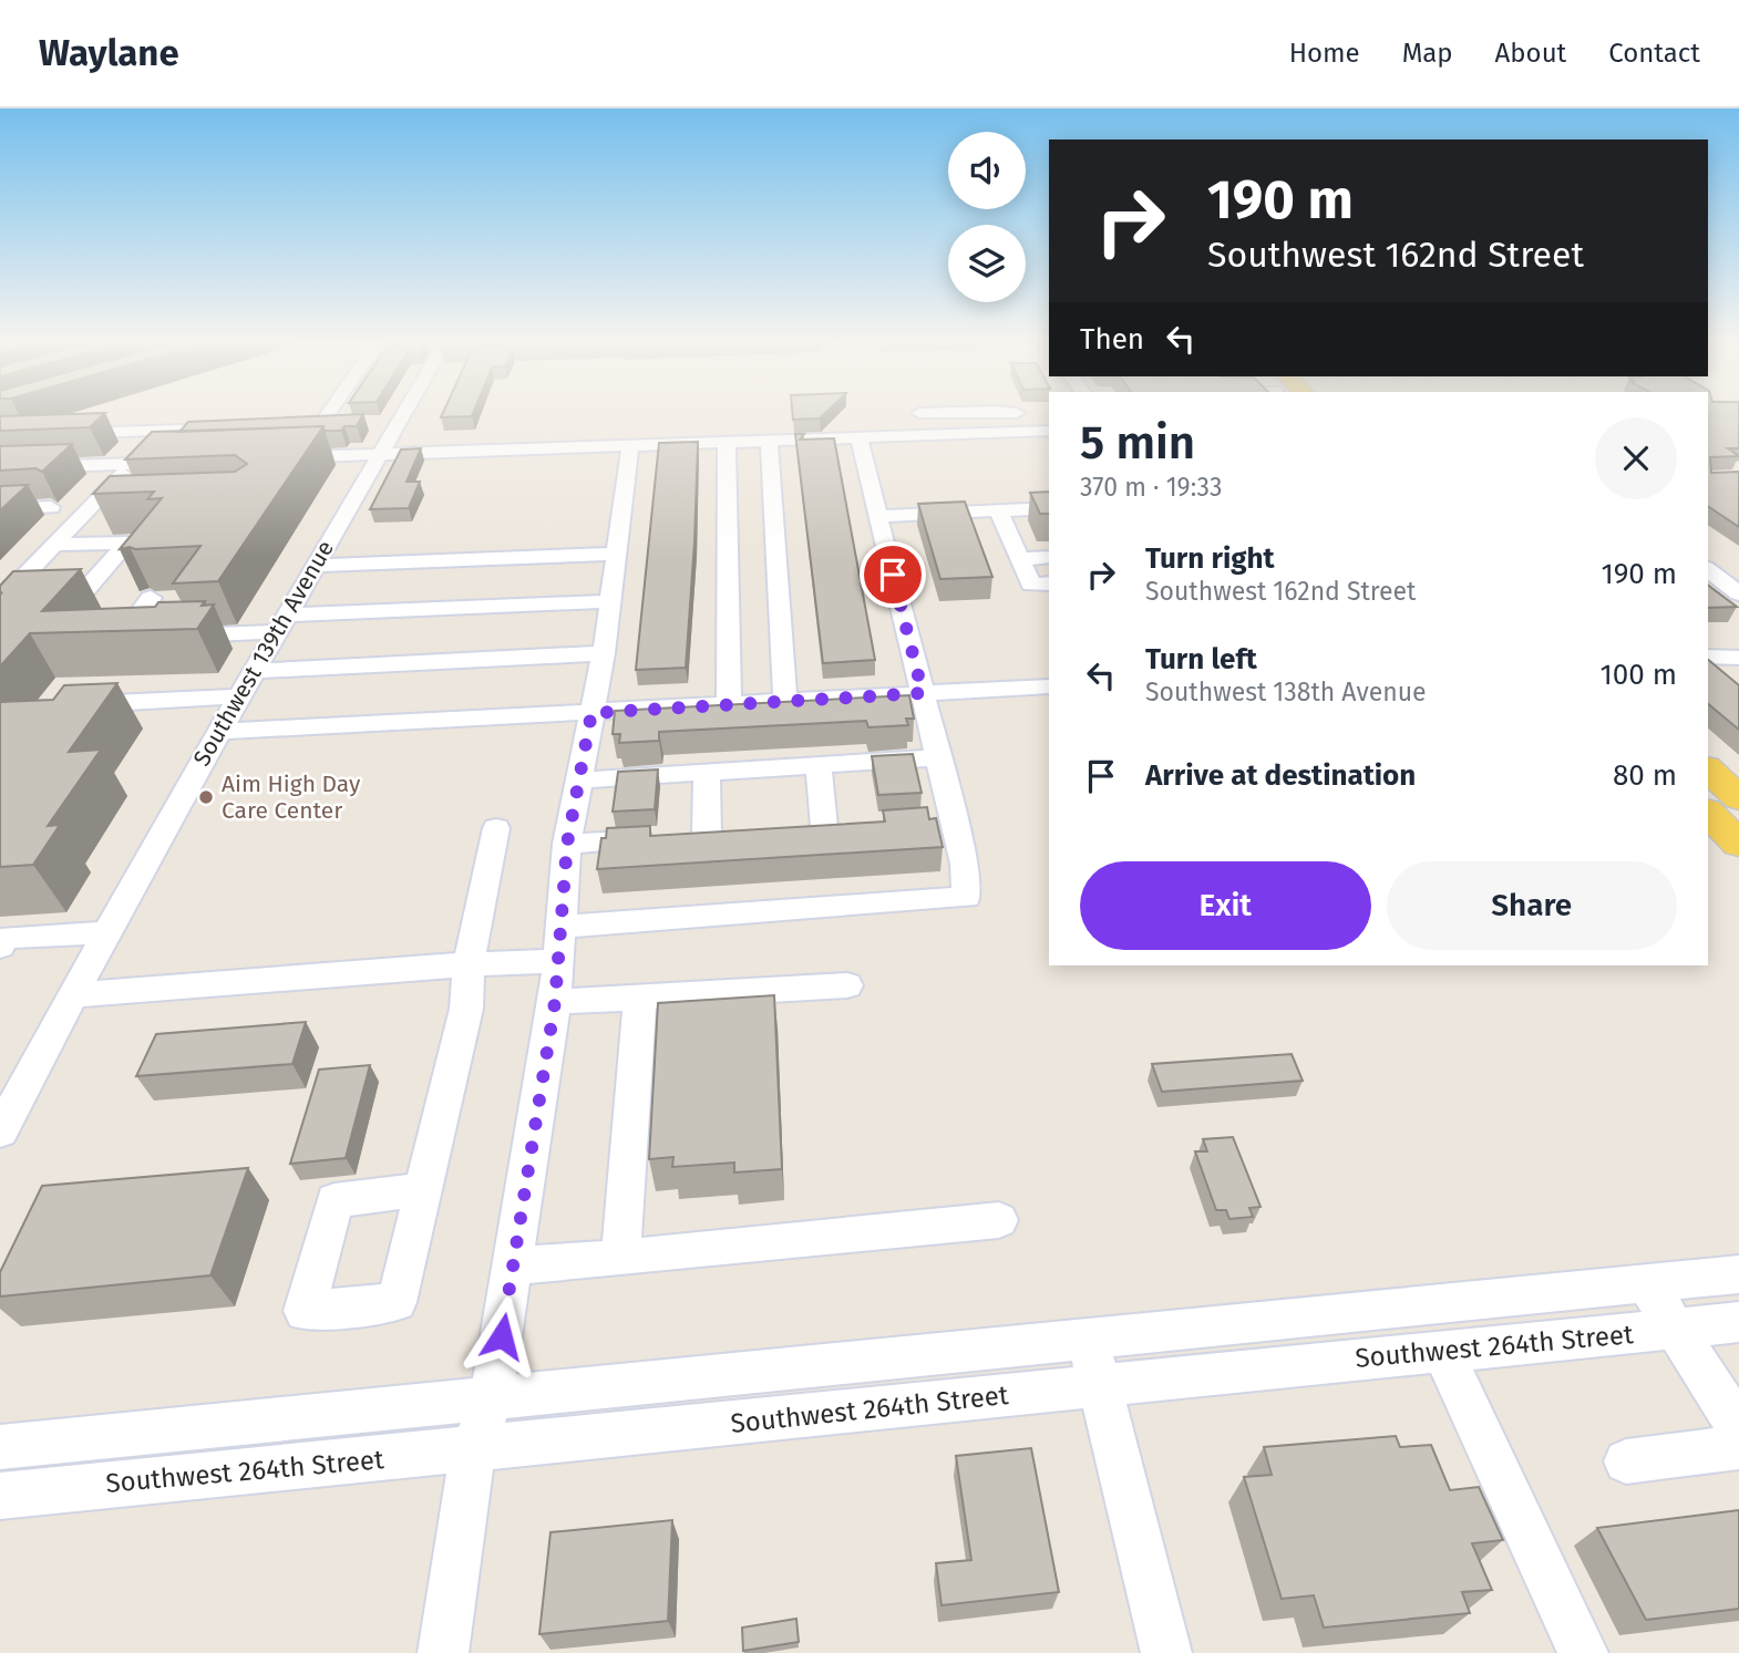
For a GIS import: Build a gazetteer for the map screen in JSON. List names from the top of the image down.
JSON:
{
  "streets": {
    "street": ["Southwest 139th Avenue", "Southwest 264th Street"]
  },
  "places": ["Aim High Day Care Center"],
  "page": {
    "header": "Waylane",
    "nav": [
      "Home",
      "Map",
      "About",
      "Contact"
    ],
    "turn": ["190 m", "Southwest 162nd Street"],
    "then": "Then",
    "heading": ["5 min", "370 m · 19:33"],
    "list": [
      {
        "name": "Turn right",
        "note": "Southwest 162nd Street",
        "value": "190 m"
      },
      {
        "name": "Turn left",
        "note": "Southwest 138th Avenue",
        "value": "100 m"
      },
      {
        "name": "Arrive at destination",
        "value": "80 m"
      }
    ],
    "buttons": ["Exit", "Share"]
  }
}
